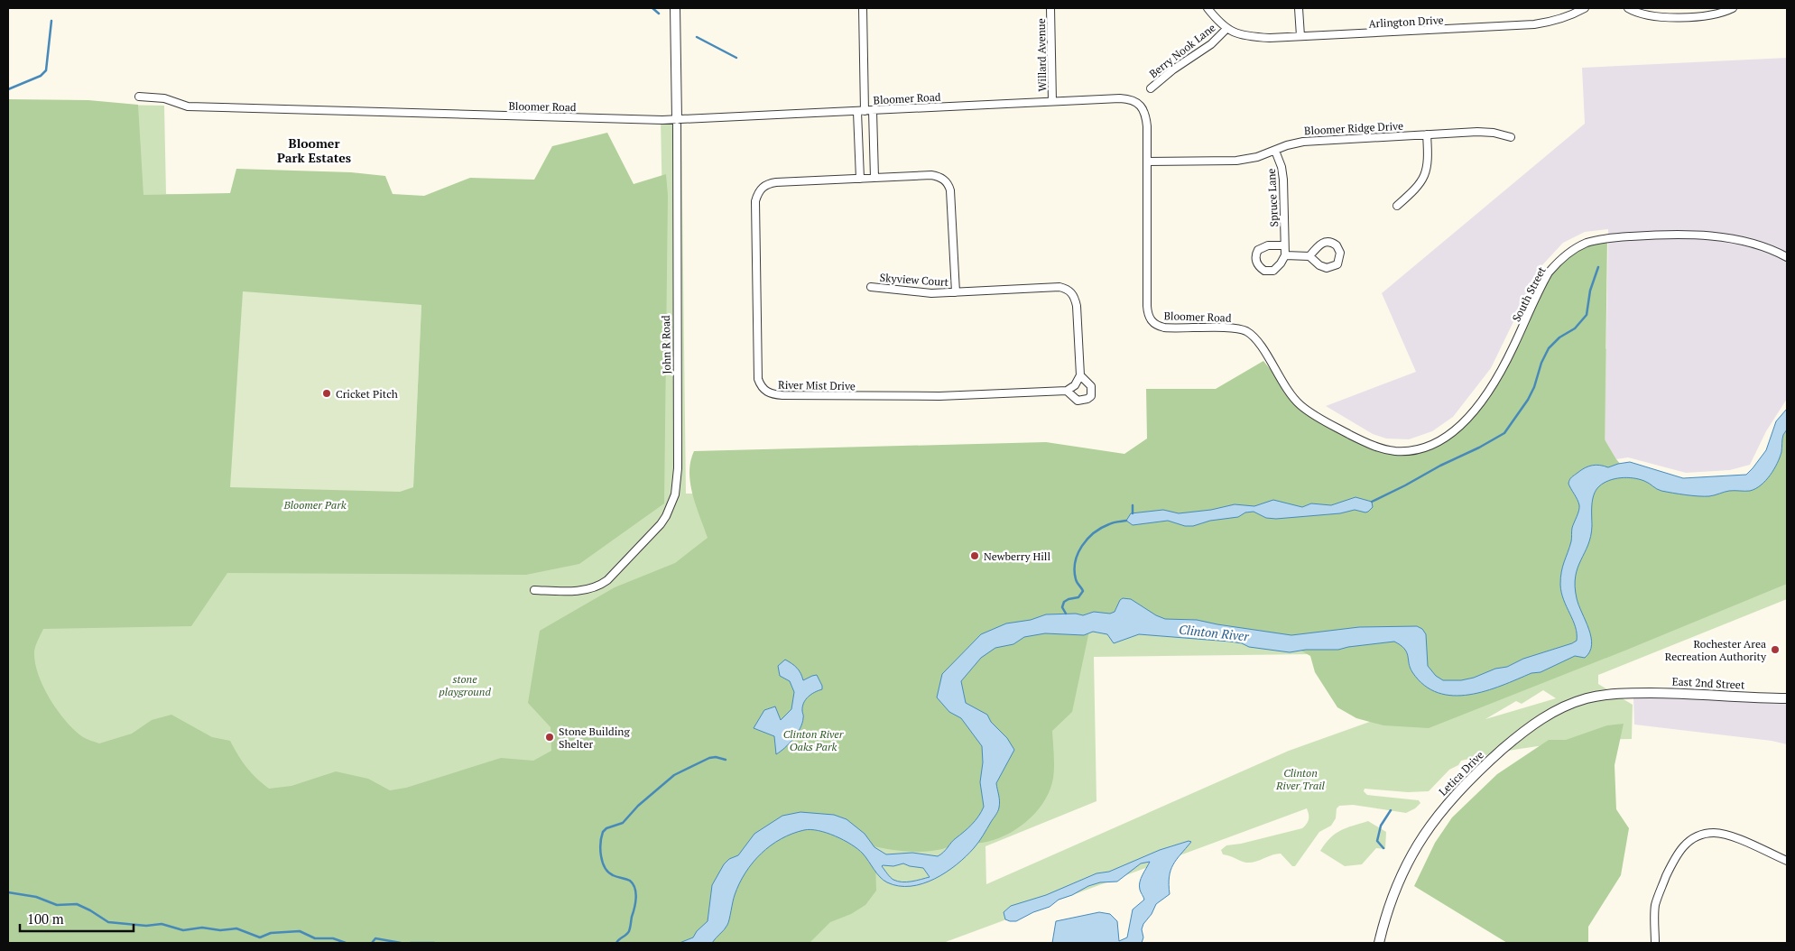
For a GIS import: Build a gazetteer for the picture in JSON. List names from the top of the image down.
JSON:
{
  "streets": {
    "street": [
      "Arlington Drive",
      "Berry Nook Lane",
      "Willard Avenue",
      "Bloomer Road",
      "Bloomer Ridge Drive",
      "Spruce Lane",
      "Skyview Court",
      "South Street",
      "John R Road",
      "River Mist Drive",
      "East 2nd Street",
      "Letica Drive"
    ]
  },
  "crossings": [
    ["Arlington Drive", "Berry Nook Lane"],
    ["Willard Avenue", "Bloomer Road"],
    ["Bloomer Road", "Bloomer Ridge Drive"],
    ["Bloomer Road", "South Street"],
    ["Bloomer Road", "John R Road"],
    ["Bloomer Ridge Drive", "Spruce Lane"],
    ["Skyview Court", "River Mist Drive"],
    ["East 2nd Street", "Letica Drive"]
  ],
  "districts": ["Bloomer Park Estates"],
  "water": ["Clinton River"],
  "parks": [
    "Bloomer Park",
    "stone playground",
    "Clinton River Oaks Park",
    "Clinton River Trail"
  ],
  "places": [
    "Cricket Pitch",
    "Newberry Hill",
    "Rochester Area Recreation Authority",
    "Stone Building Shelter"
  ],
  "scale_bar": "100 m"
}
